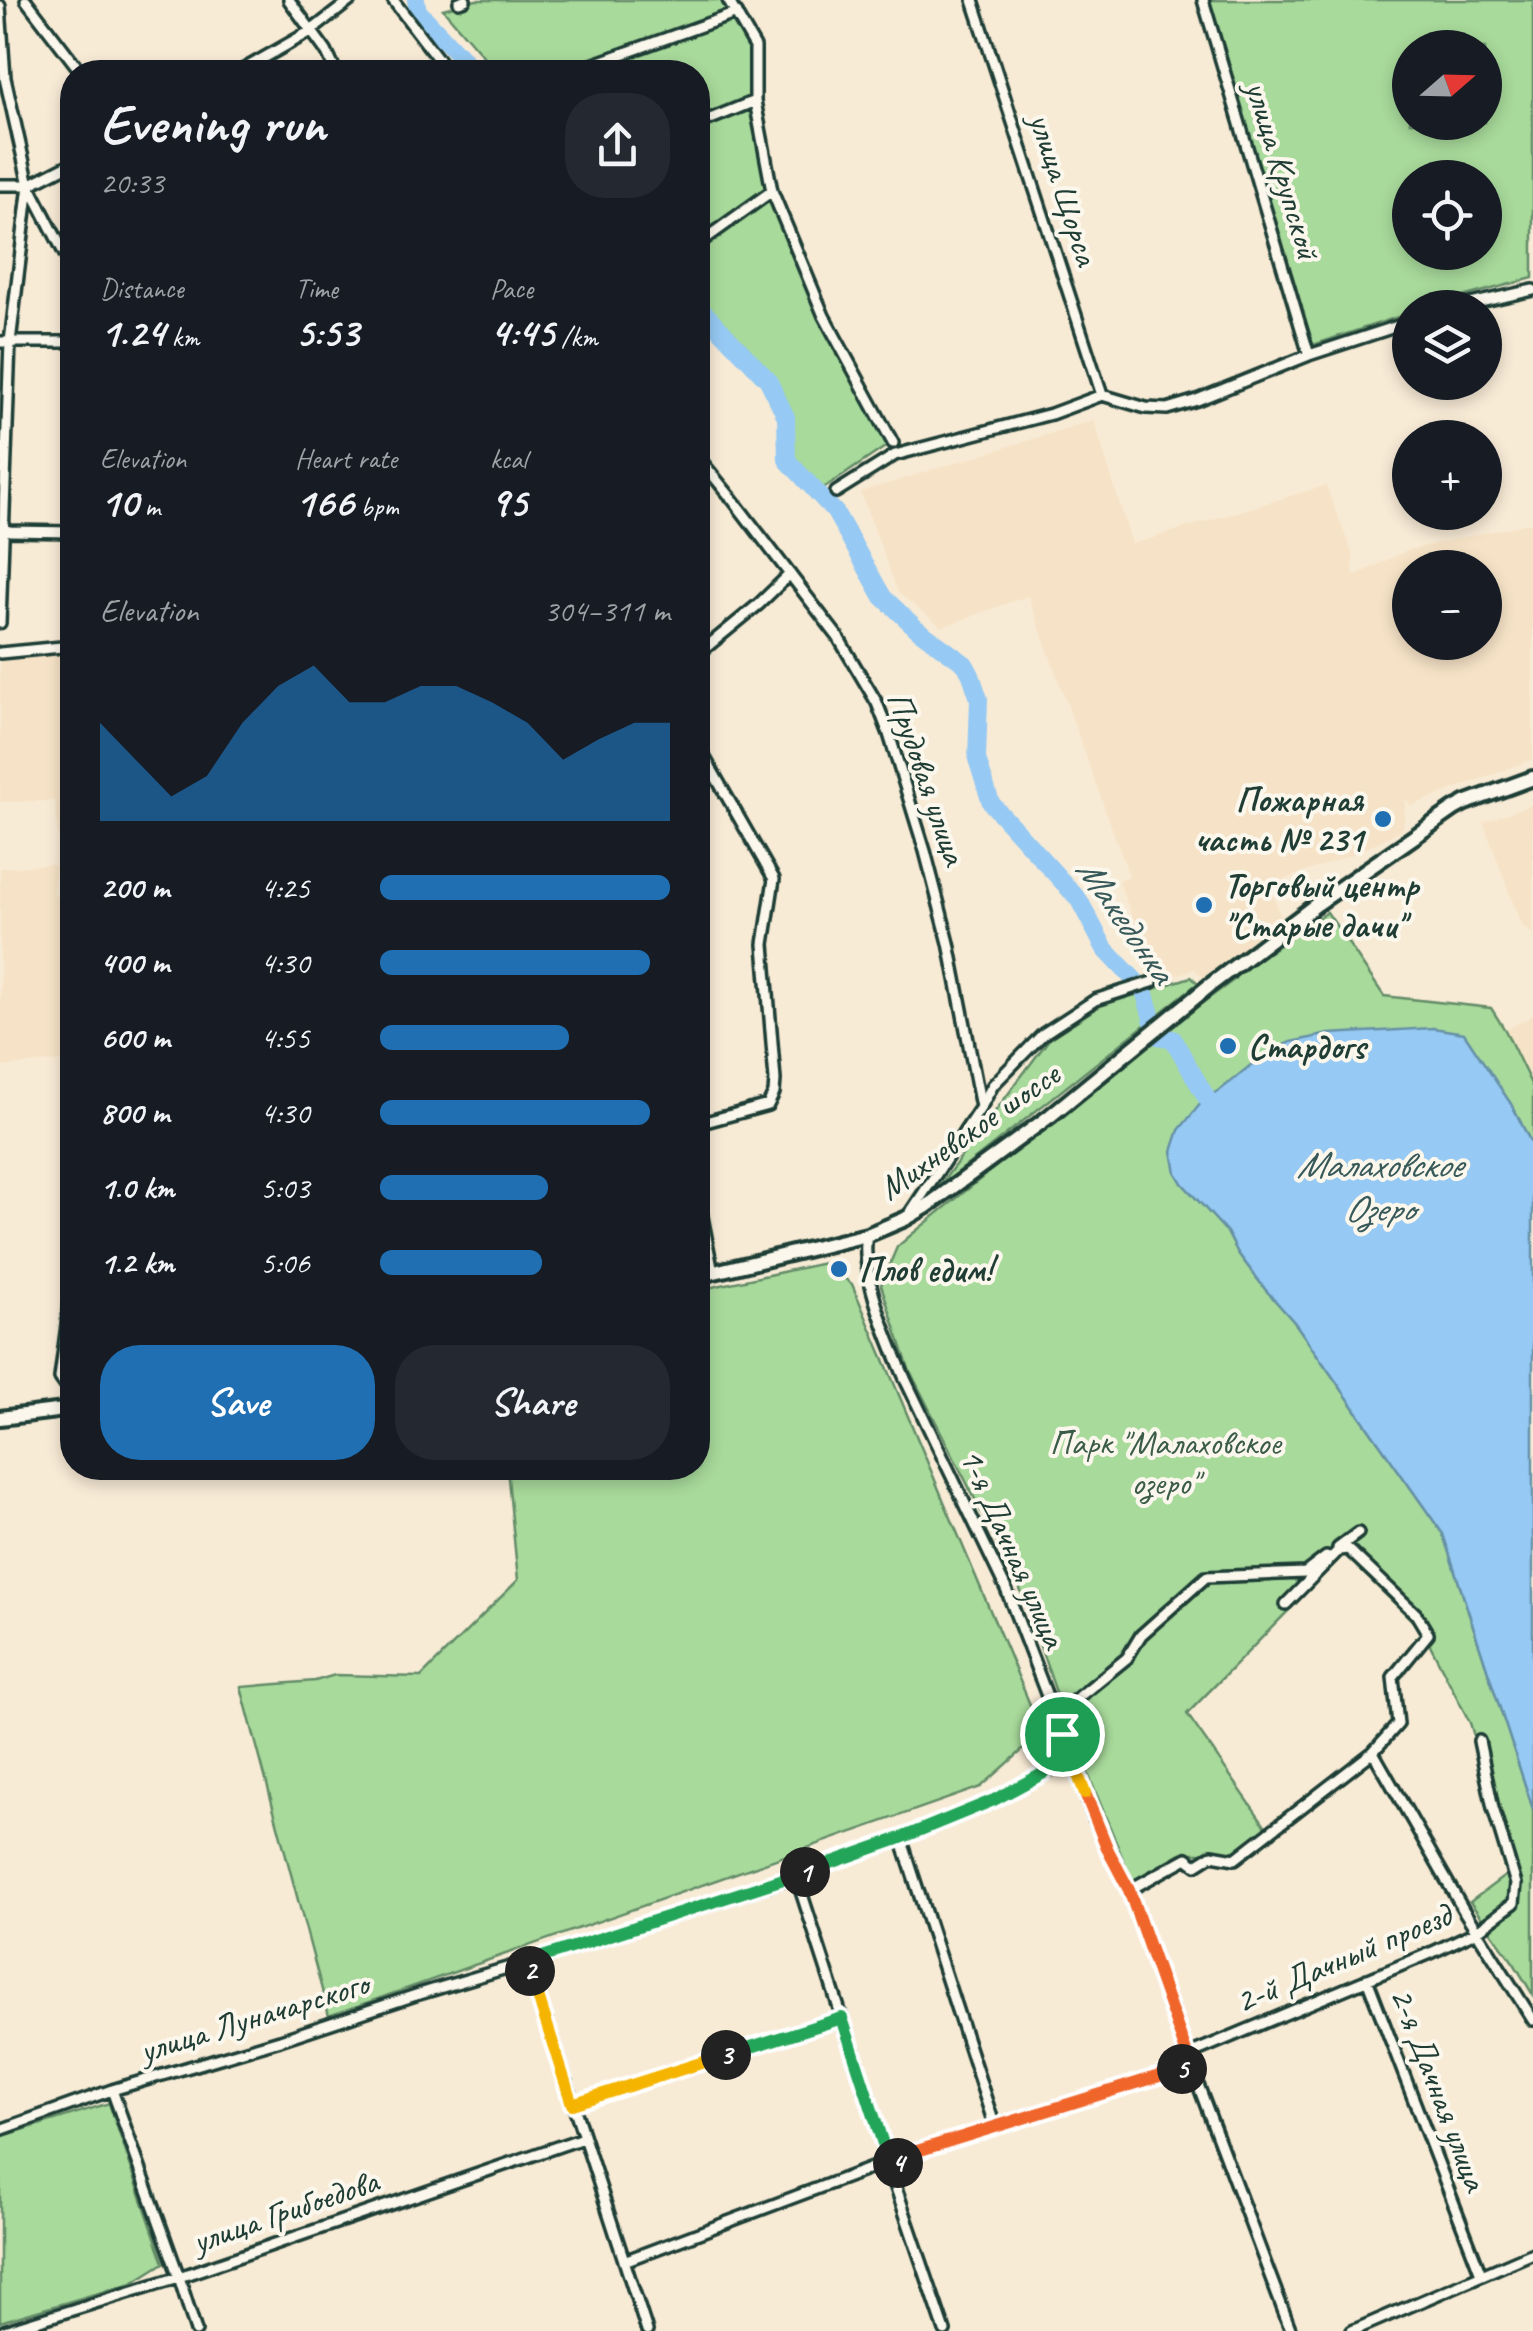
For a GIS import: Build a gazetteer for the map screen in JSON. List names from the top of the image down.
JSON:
{
  "streets": {
    "main road": ["Михневское шоссе"],
    "street": [
      "улица Крупской",
      "улица Щорса",
      "Прудовая улица",
      "1-я Дачная улица",
      "2-й Дачный проезд",
      "улица Луначарского",
      "2-я Дачная улица",
      "улица Грибоедова"
    ]
  },
  "crossings": [
    ["Михневское шоссе", "1-я Дачная улица"],
    ["1-я Дачная улица", "2-й Дачный проезд"],
    ["1-я Дачная улица", "улица Луначарского"],
    ["2-й Дачный проезд", "2-я Дачная улица"]
  ],
  "water": ["Македонка", "Малаховское Озеро"],
  "parks": ["Парк \"Малаховское озеро\""],
  "places": [
    "Пожарная часть № 231",
    "Торговый центр \"Старые дачи\"",
    "Стардогs",
    "Плов едим!"
  ],
  "north": "right",
  "page": {
    "map_buttons": ["+", "−"],
    "heading": ["Evening run", "20:33"],
    "stats": [
      ["Distance", "1.24 km"],
      ["Time", "5:53"],
      ["Pace", "4:45 /km"],
      ["Elevation", "10 m"],
      ["Heart rate", "166 bpm"],
      ["kcal", "95"]
    ],
    "chart": ["Elevation", "304–311 m"],
    "list": [
      {
        "name": "200 m",
        "note": "4:25"
      },
      {
        "name": "400 m",
        "note": "4:30"
      },
      {
        "name": "600 m",
        "note": "4:55"
      },
      {
        "name": "800 m",
        "note": "4:30"
      },
      {
        "name": "1.0 km",
        "note": "5:03"
      },
      {
        "name": "1.2 km",
        "note": "5:06"
      }
    ],
    "buttons": ["Save", "Share"],
    "pins": [
      "1",
      "2",
      "3",
      "5",
      "4"
    ]
  }
}
